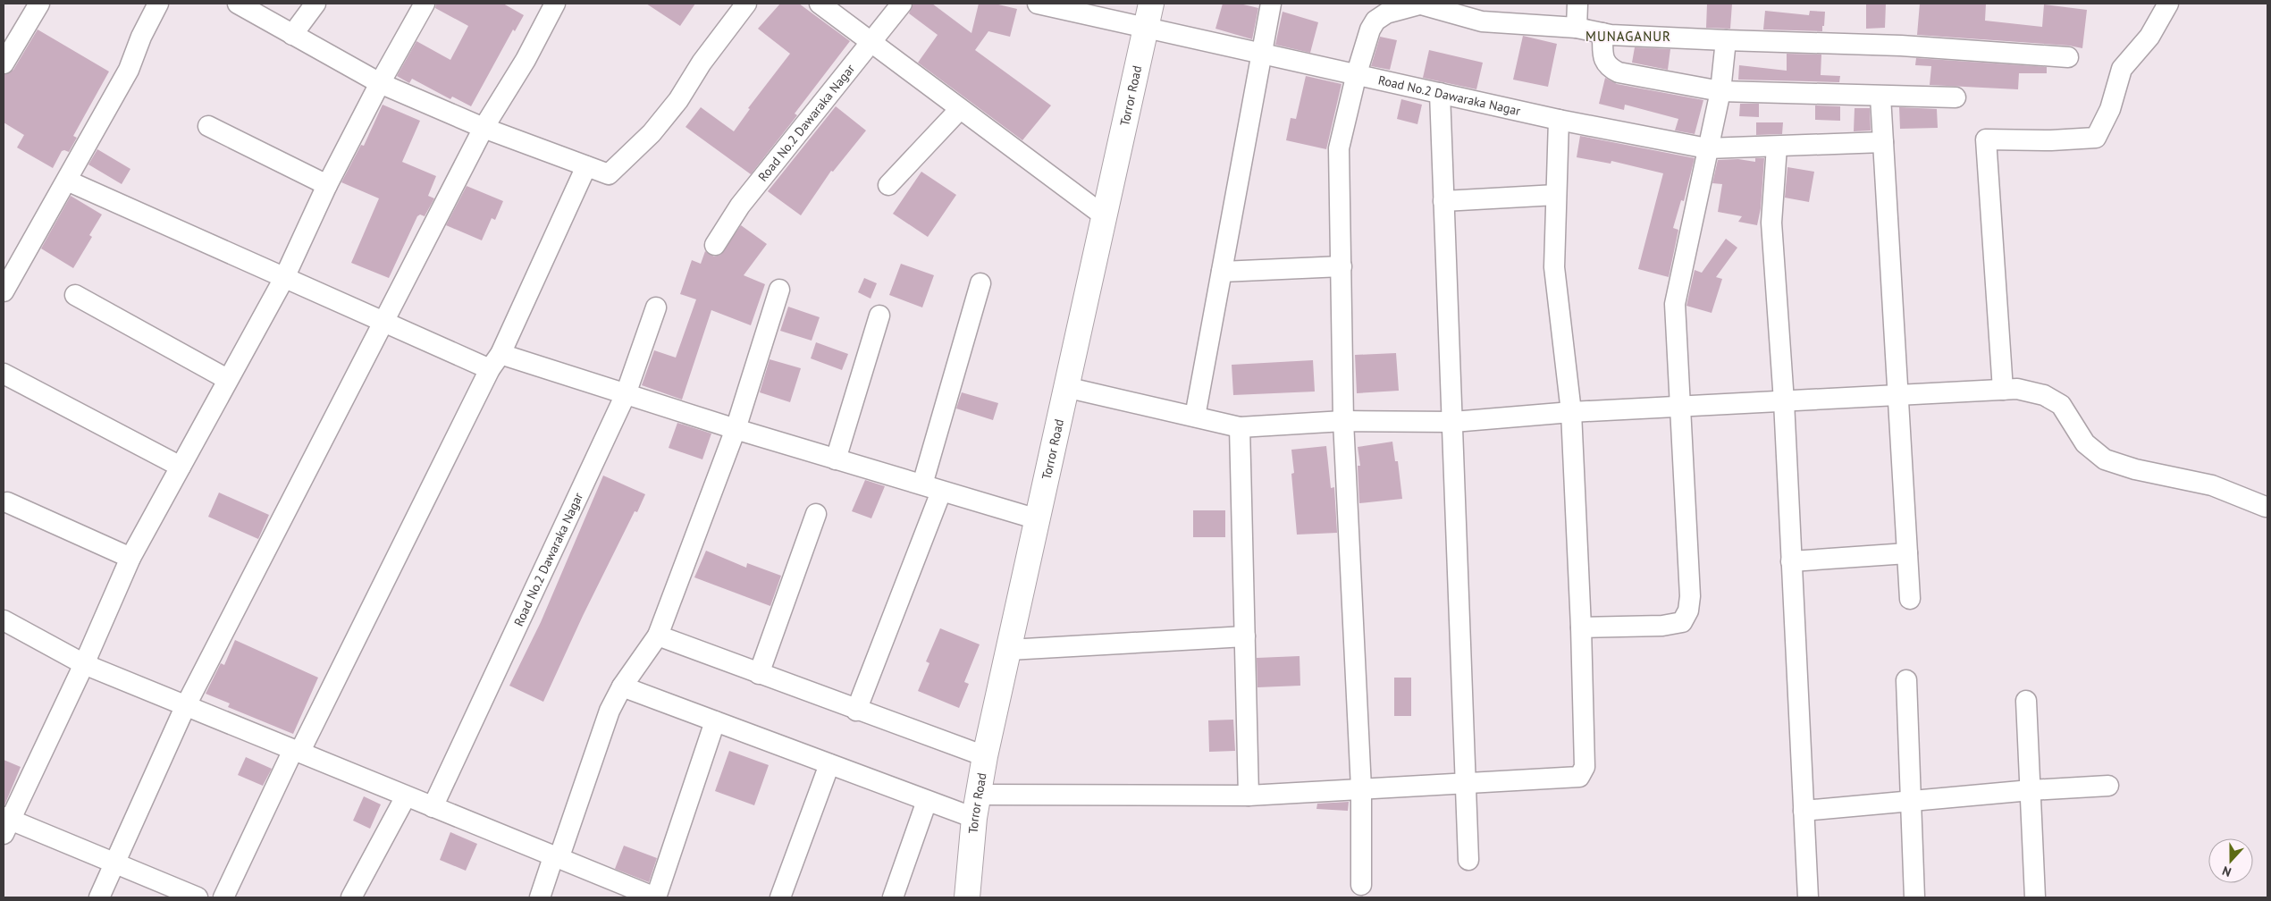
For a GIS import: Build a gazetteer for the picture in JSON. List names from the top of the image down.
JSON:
{
  "streets": {
    "street": ["Road No.2 Dawaraka Nagar", "Torror Road"]
  },
  "crossings": [
    ["Road No.2 Dawaraka Nagar", "Torror Road"]
  ],
  "districts": ["MUNAGANUR"],
  "north": "bottom"
}
